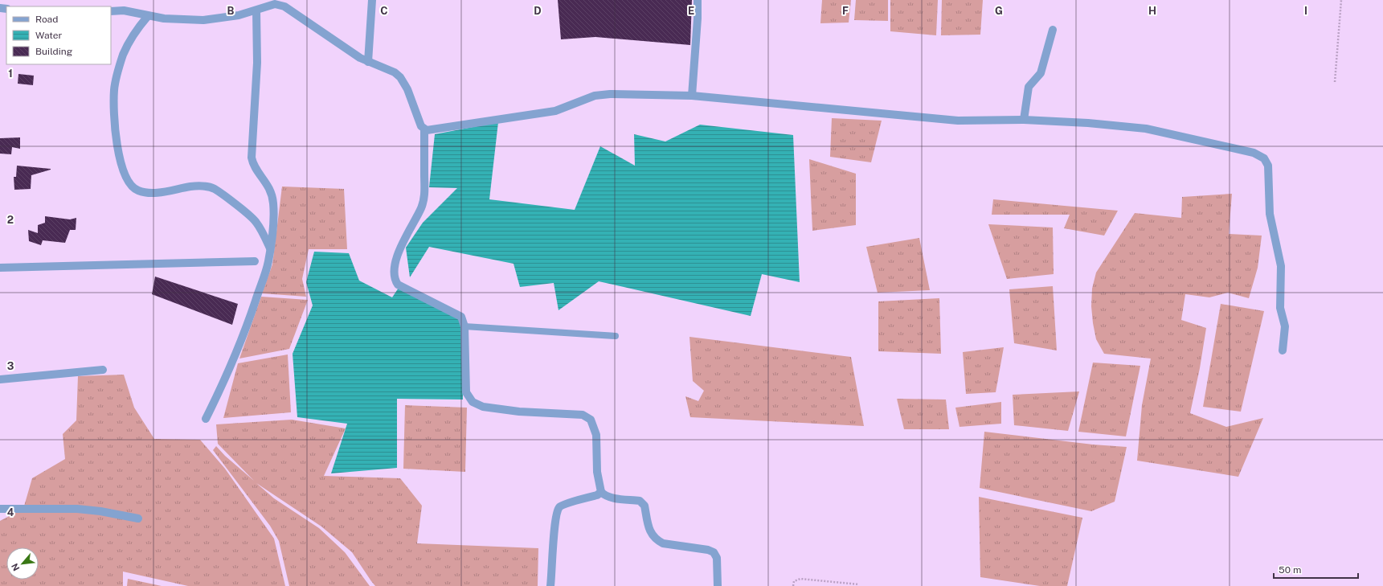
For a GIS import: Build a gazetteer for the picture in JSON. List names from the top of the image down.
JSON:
{
  "legend": ["Road", "Water", "Building"],
  "scale_bar": "50 m",
  "north": "bottom left",
  "grid": {
    "columns": [
      "B",
      "C",
      "D",
      "E",
      "F",
      "G",
      "H",
      "I"
    ],
    "rows": [
      "1",
      "2",
      "3",
      "4"
    ]
  }
}
